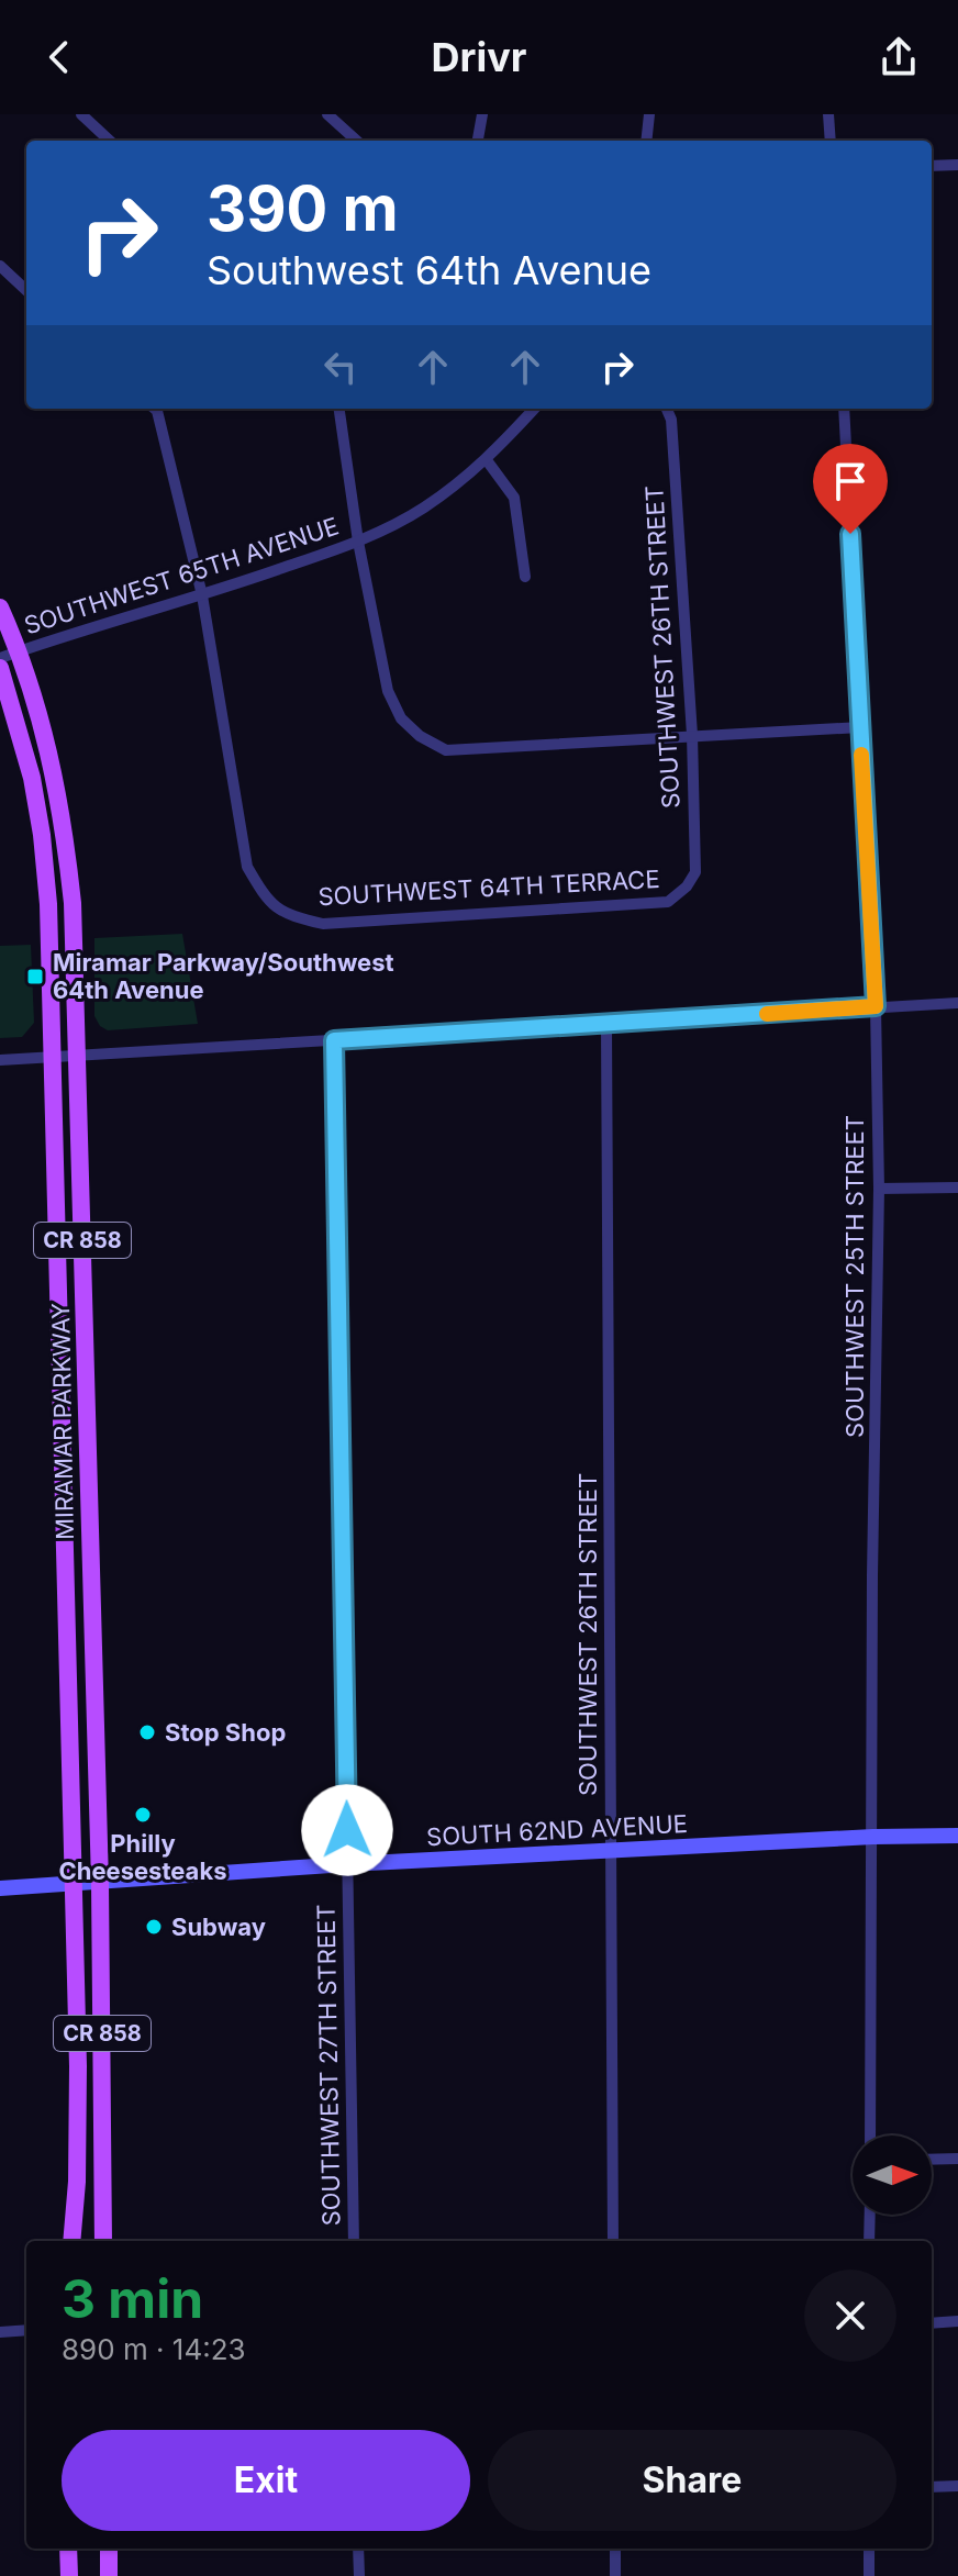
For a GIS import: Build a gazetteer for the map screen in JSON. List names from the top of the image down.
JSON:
{
  "streets": {
    "main road": ["CR 858", "MIRAMAR PARKWAY"],
    "street": [
      "SOUTHWEST 65TH AVENUE",
      "SOUTHWEST 26TH STREET",
      "SOUTHWEST 64TH TERRACE",
      "SOUTHWEST 25TH STREET",
      "SOUTH 62ND AVENUE",
      "SOUTHWEST 27TH STREET"
    ]
  },
  "crossings": [
    ["SOUTHWEST 65TH AVENUE", "SOUTHWEST 64TH TERRACE"],
    ["SOUTHWEST 65TH AVENUE", "MIRAMAR PARKWAY"],
    ["SOUTHWEST 26TH STREET", "SOUTHWEST 64TH TERRACE"],
    ["SOUTHWEST 26TH STREET", "SOUTH 62ND AVENUE"],
    ["SOUTHWEST 25TH STREET", "SOUTH 62ND AVENUE"],
    ["MIRAMAR PARKWAY", "SOUTH 62ND AVENUE"],
    ["SOUTH 62ND AVENUE", "SOUTHWEST 27TH STREET"]
  ],
  "places": {
    "transit": ["Miramar Parkway/Southwest 64th Avenue"],
    "other": ["Stop Shop", "Philly Cheesesteaks", "Subway"]
  },
  "north": "right",
  "page": {
    "header": "Drivr",
    "turn": ["390 m", "Southwest 64th Avenue"],
    "heading": ["3 min", "890 m · 14:23"],
    "buttons": ["Exit", "Share"]
  }
}
